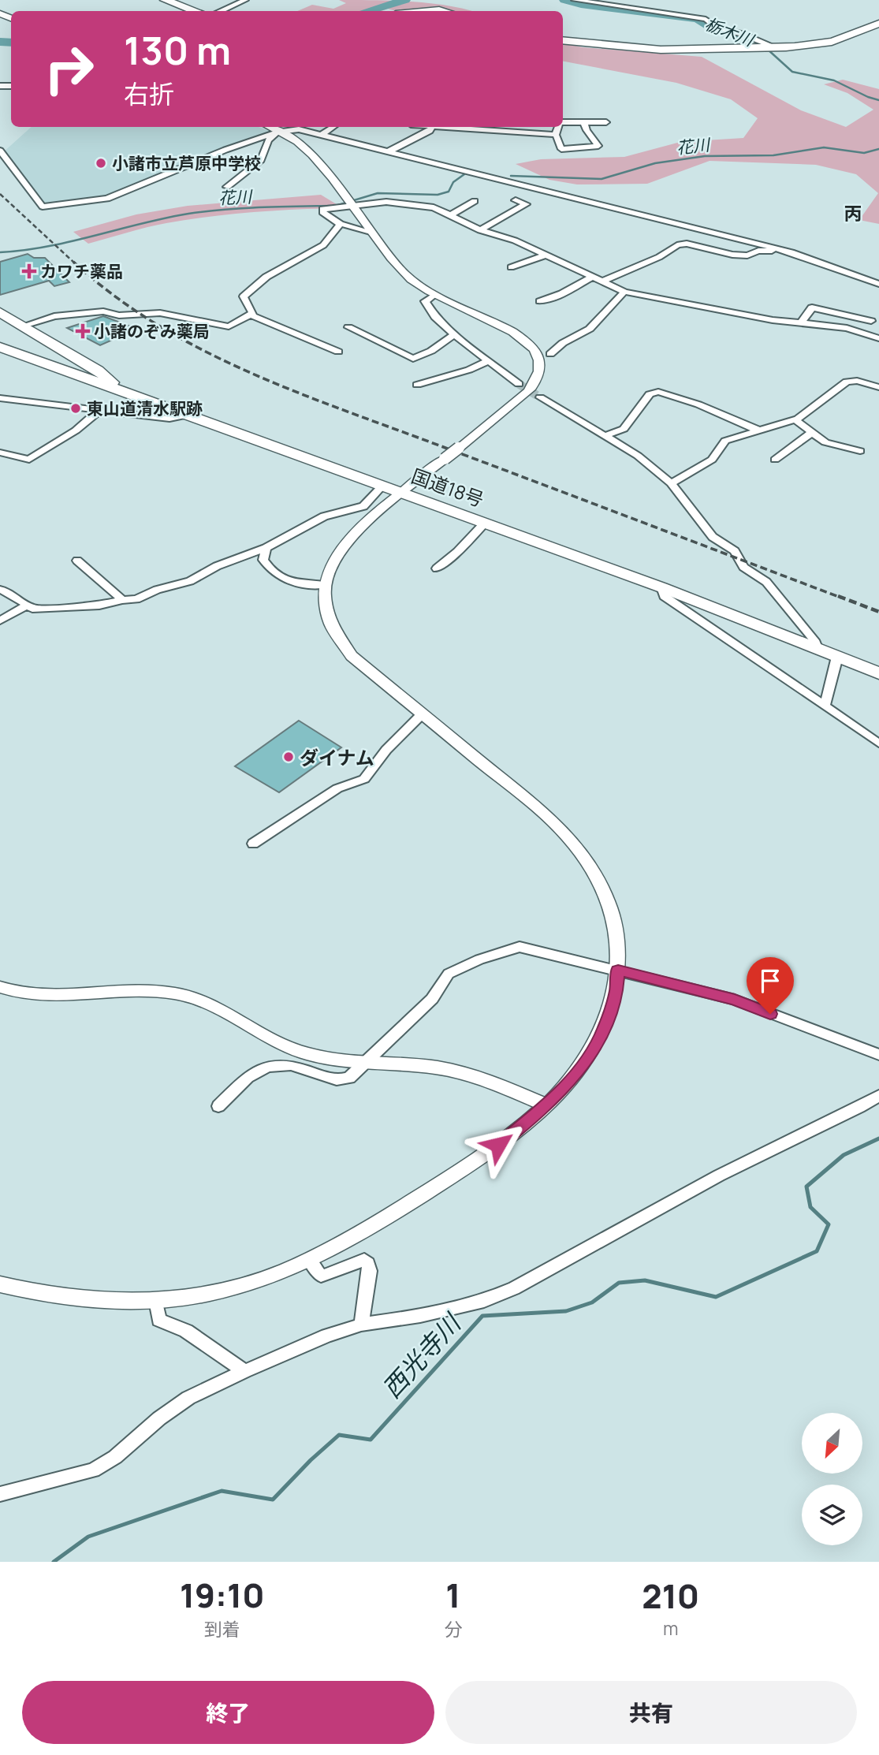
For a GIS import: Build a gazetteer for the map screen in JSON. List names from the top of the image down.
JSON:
{
  "streets": {
    "main road": ["国道18号"]
  },
  "districts": ["丙"],
  "water": ["栃木川", "花川", "西光寺川"],
  "places": {
    "other": ["小諸市立芦原中学校", "東山道清水駅跡", "ダイナム"],
    "health": ["カワチ薬品", "小諸のぞみ薬局"]
  },
  "north": "bottom left",
  "page": {
    "turn": ["130 m", "右折"],
    "eta": [
      "19:10",
      "到着",
      "1",
      "分",
      "210",
      "m"
    ],
    "buttons": ["終了", "共有"]
  }
}
